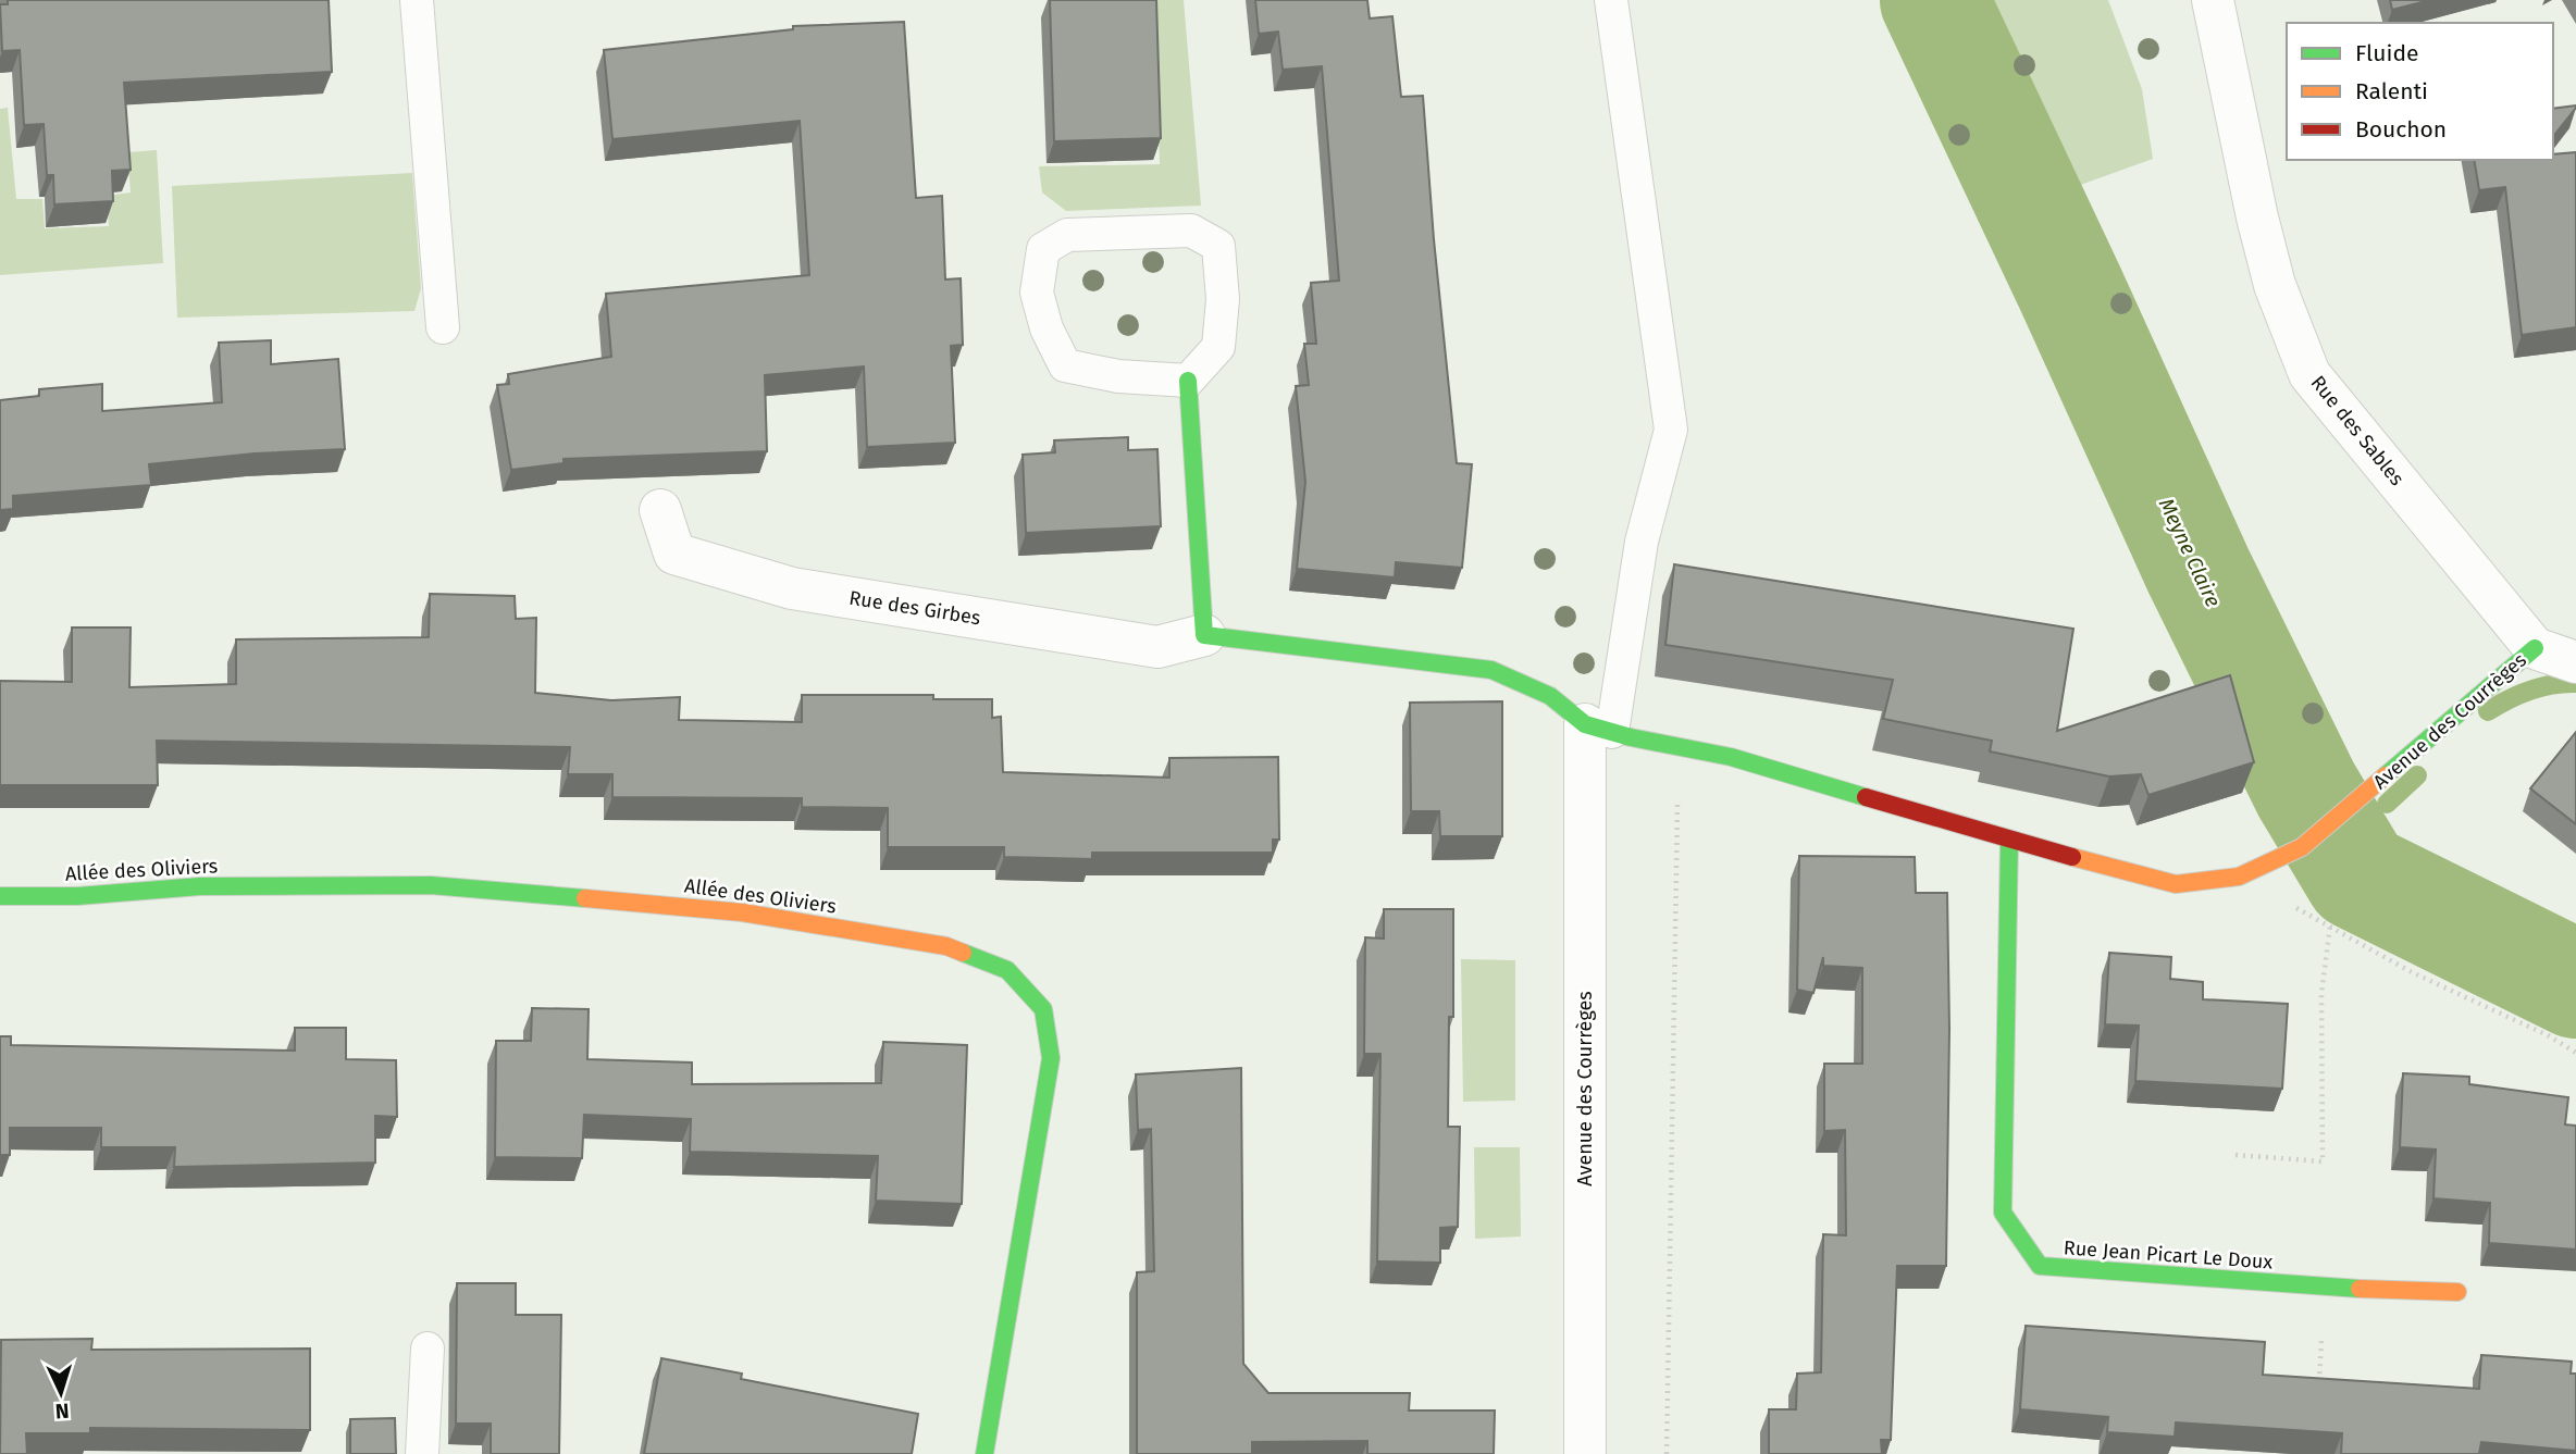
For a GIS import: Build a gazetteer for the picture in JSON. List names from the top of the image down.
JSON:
{
  "streets": {
    "street": [
      "Rue des Sables",
      "Rue des Girbes",
      "Avenue des Courrèges",
      "Allée des Oliviers",
      "Rue Jean Picart Le Doux"
    ]
  },
  "crossings": [
    ["Rue des Sables", "Avenue des Courrèges"],
    ["Rue des Girbes", "Avenue des Courrèges"],
    ["Avenue des Courrèges", "Rue Jean Picart Le Doux"]
  ],
  "water": ["Meyne Claire"],
  "legend": ["Fluide", "Ralenti", "Bouchon"],
  "north": "bottom"
}
